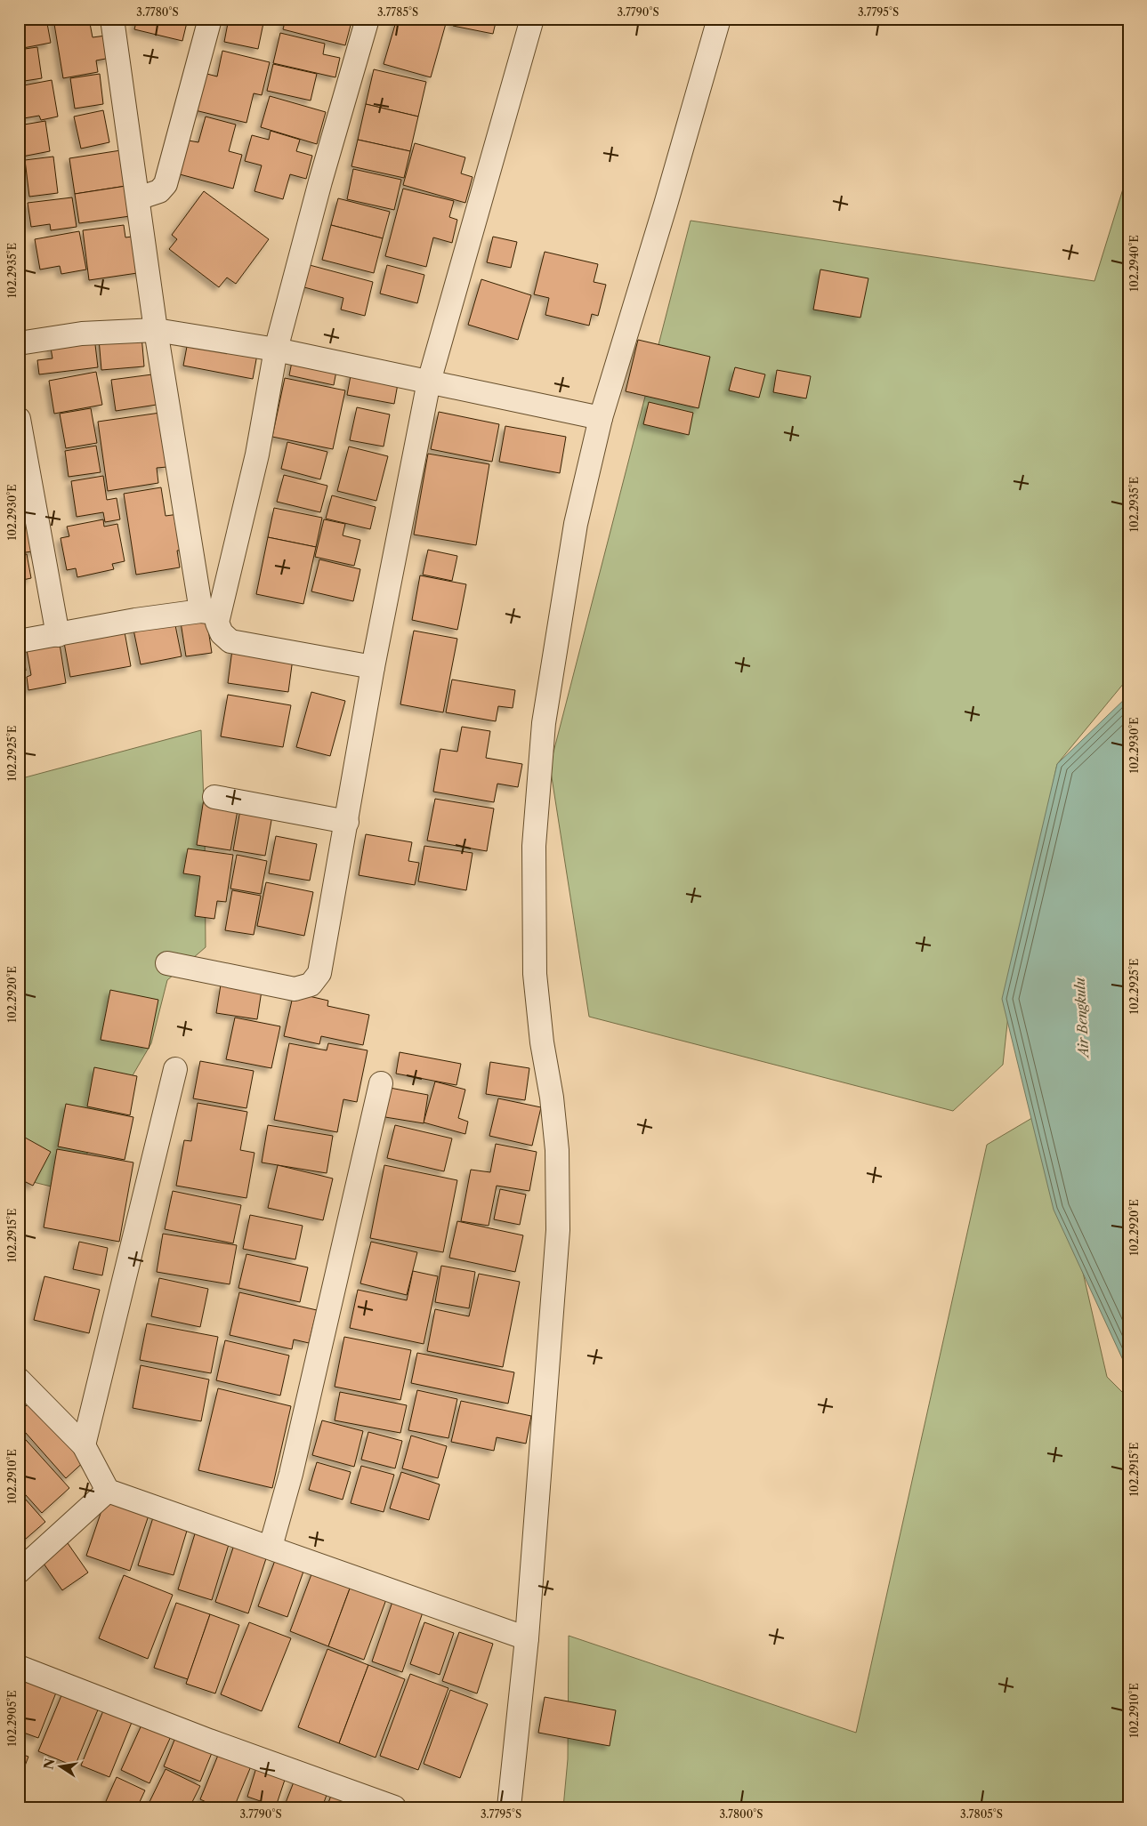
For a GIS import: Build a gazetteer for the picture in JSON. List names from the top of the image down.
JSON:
{
  "water": ["Air Bengkulu"],
  "north": "left",
  "coordinates": [
    "3.7780°S",
    "3.7785°S",
    "3.7790°S",
    "3.7795°S",
    "102.2940°E",
    "102.2935°E",
    "102.2930°E",
    "102.2925°E",
    "102.2920°E",
    "102.2915°E",
    "102.2910°E",
    "102.2905°E",
    "3.7800°S",
    "3.7805°S"
  ]
}
